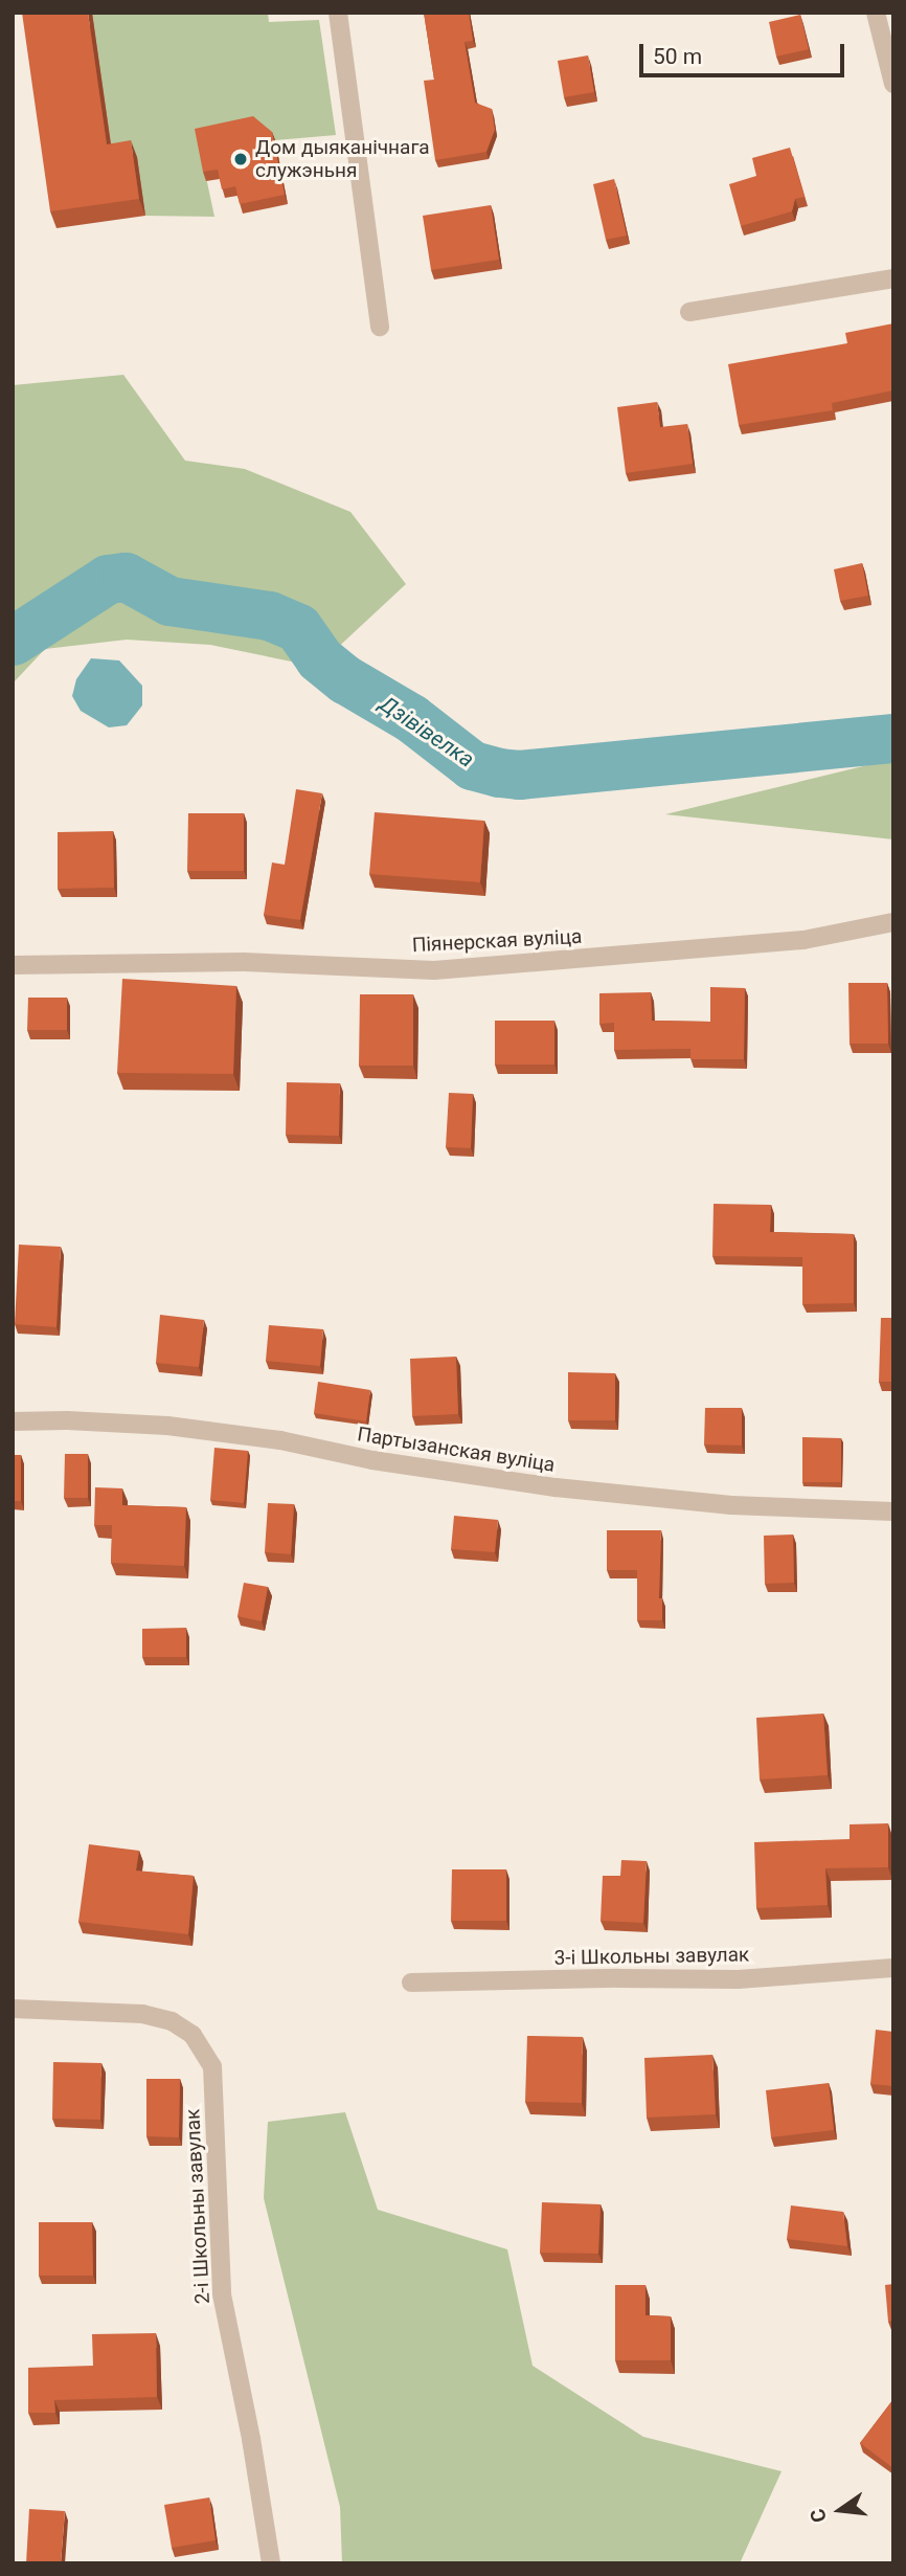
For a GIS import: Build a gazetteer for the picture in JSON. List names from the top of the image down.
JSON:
{
  "streets": {
    "street": [
      "Піянерская вуліца",
      "Партызанская вуліца",
      "3-і Школьны завулак",
      "2-і Школьны завулак"
    ]
  },
  "water": ["Дзівівелка"],
  "places": ["Дом дыяканічнага служэньня"],
  "scale_bar": "50 m",
  "north": "left"
}
